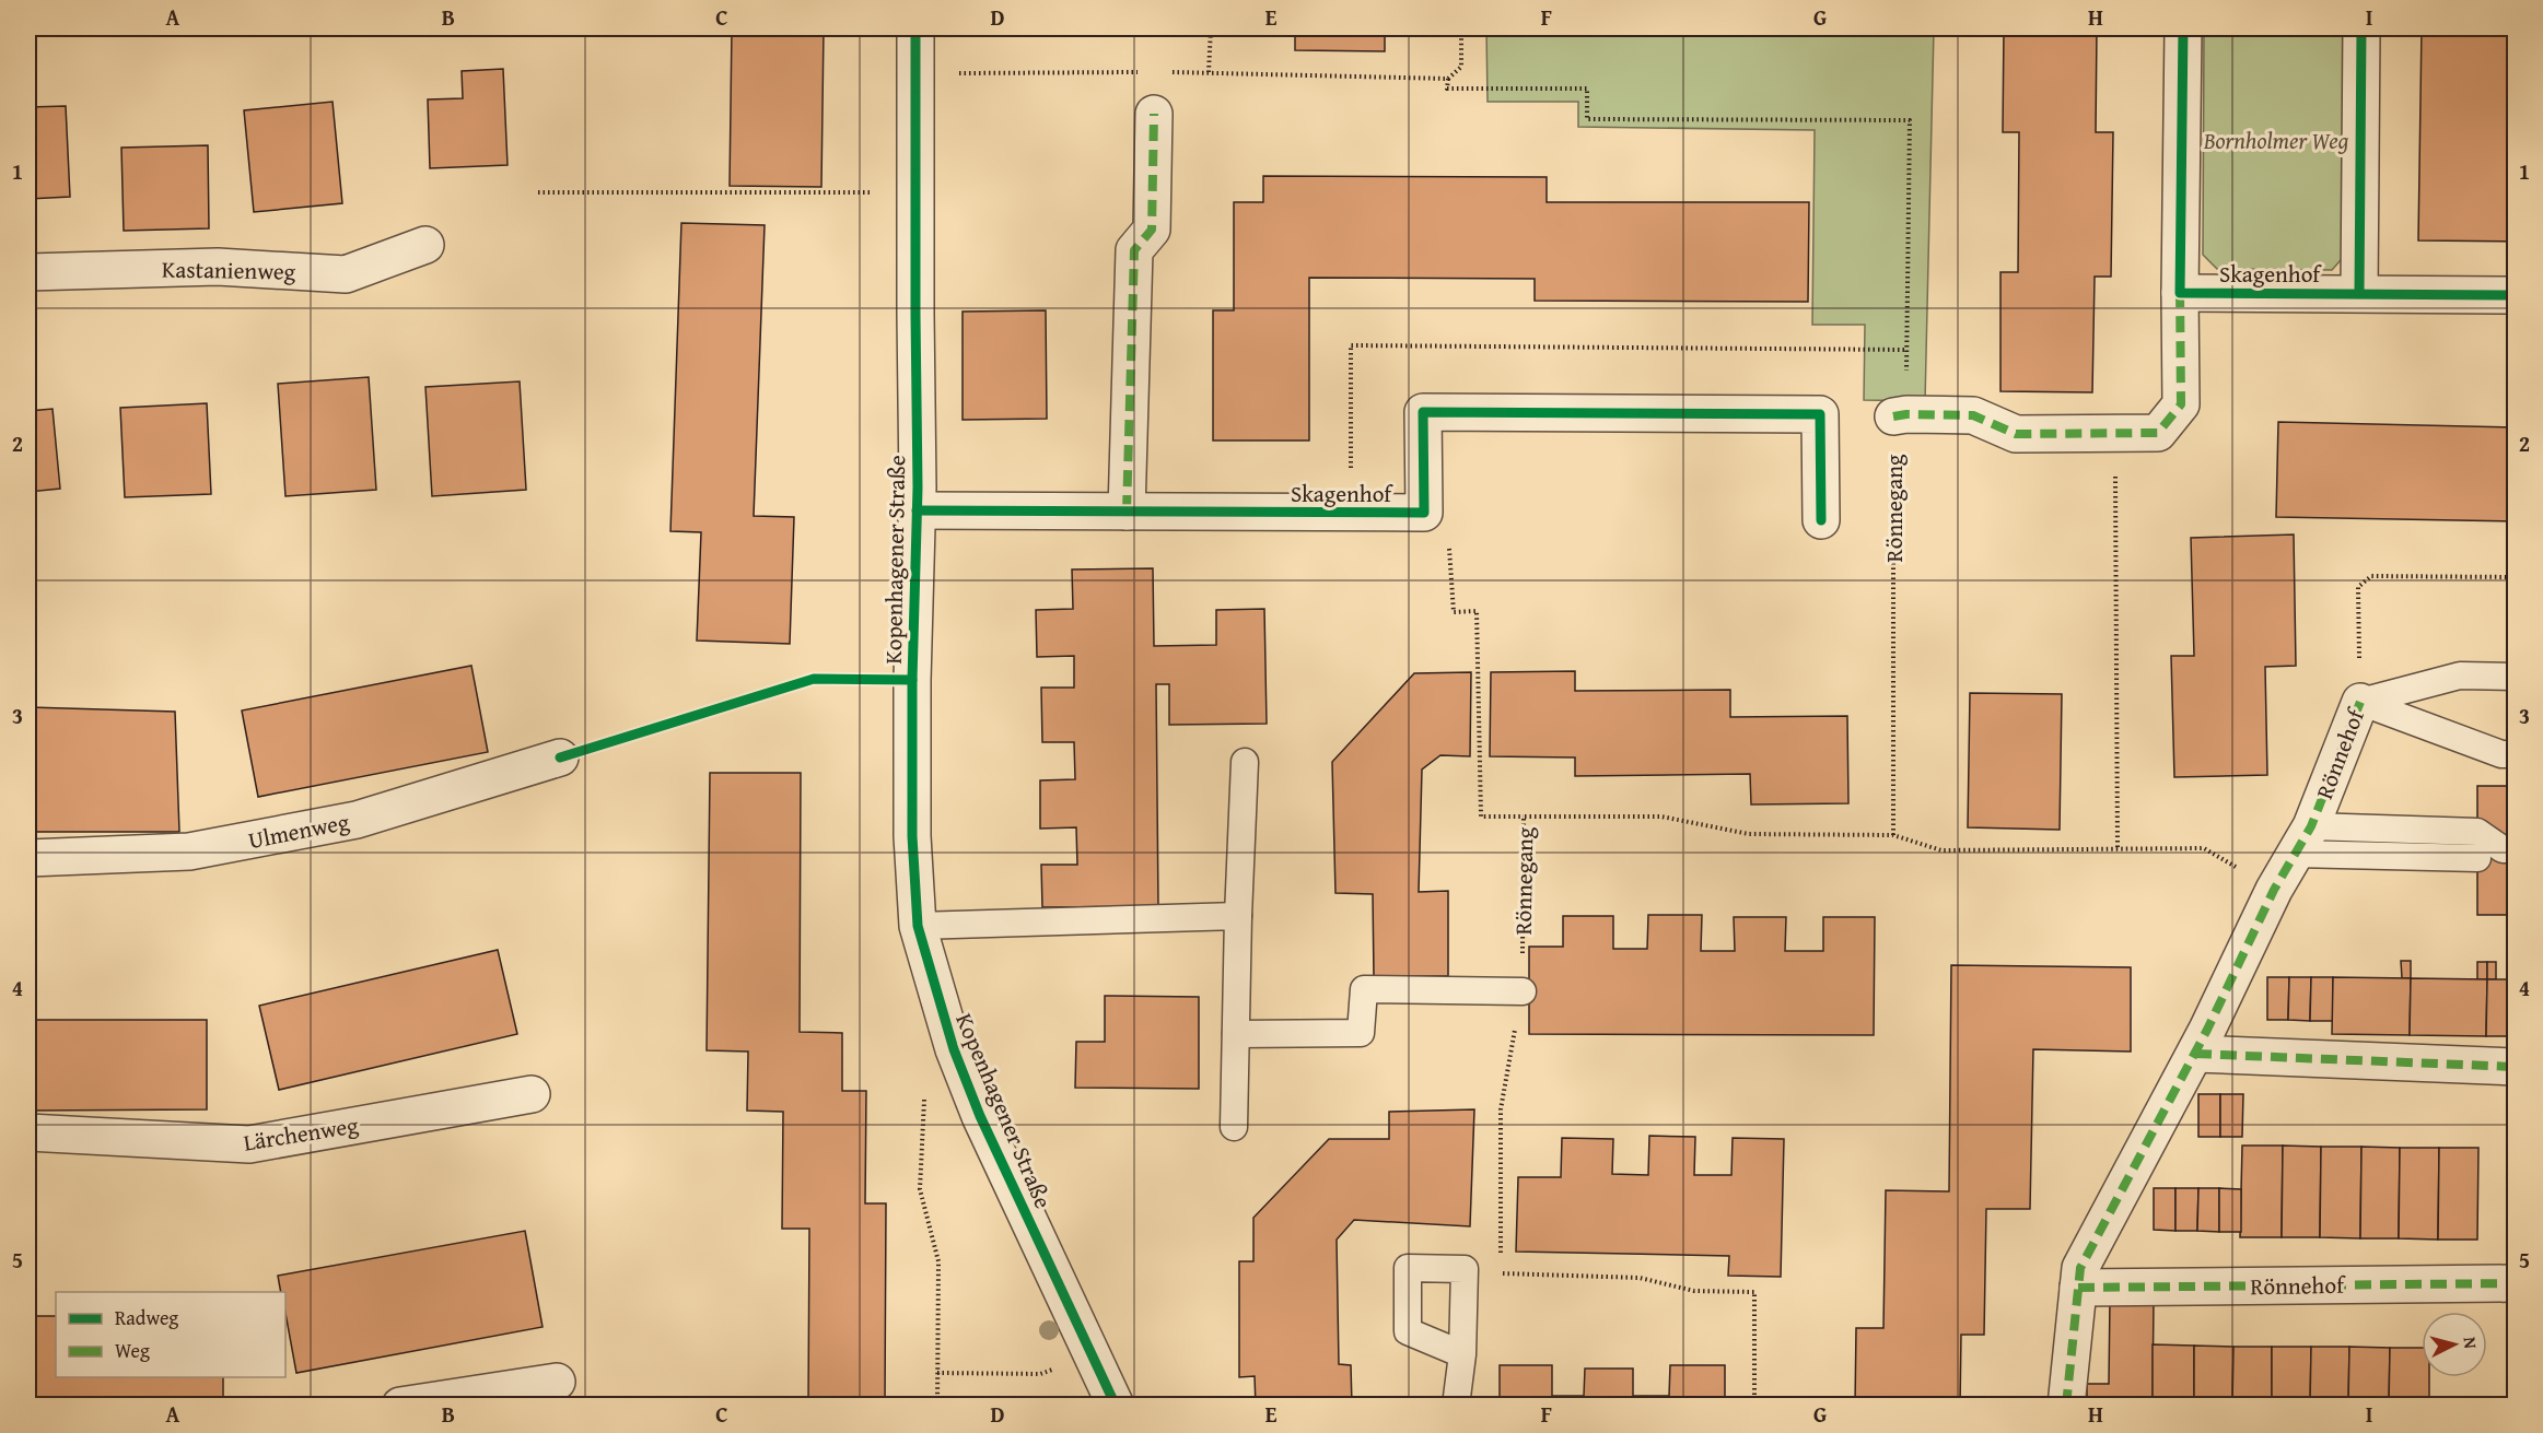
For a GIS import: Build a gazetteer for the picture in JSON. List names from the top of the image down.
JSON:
{
  "streets": {
    "street": [
      "Kastanienweg",
      "Skagenhof",
      "Kopenhagener Straße",
      "Rönnehof",
      "Ulmenweg",
      "Lärchenweg"
    ],
    "path": ["Rönnegang"]
  },
  "crossings": [
    ["Skagenhof", "Kopenhagener Straße"],
    ["Rönnegang", "Rönnehof"]
  ],
  "parks": ["Bornholmer Weg"],
  "legend": ["Radweg", "Weg"],
  "north": "right",
  "grid": {
    "columns": [
      "A",
      "B",
      "C",
      "D",
      "E",
      "F",
      "G",
      "H",
      "I"
    ],
    "rows": [
      "1",
      "2",
      "3",
      "4",
      "5"
    ]
  }
}
